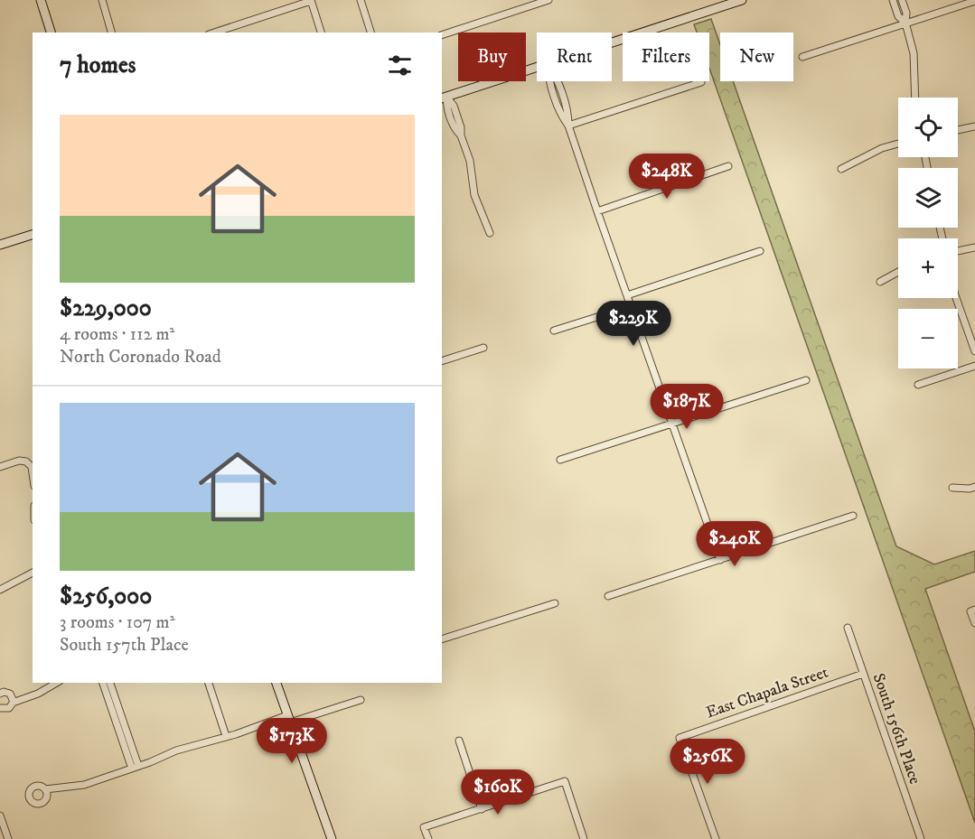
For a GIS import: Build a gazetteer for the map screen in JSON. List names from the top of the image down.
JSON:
{
  "streets": {
    "street": ["East Chapala Street", "South 156th Place"]
  },
  "crossings": [
    ["East Chapala Street", "South 156th Place"]
  ],
  "page": {
    "chip": [
      "Buy",
      "Rent",
      "Filters",
      "New"
    ],
    "heading": "7 homes",
    "map_buttons": ["+", "−"],
    "list": [
      {
        "name": "$229,000",
        "note": "4 rooms · 112 m² · North Coronado Road"
      },
      {
        "name": "$256,000",
        "note": "3 rooms · 107 m² · South 157th Place"
      }
    ],
    "price": [
      "$248K",
      "$229K",
      "$187K",
      "$240K",
      "$173K",
      "$256K",
      "$160K"
    ]
  }
}
